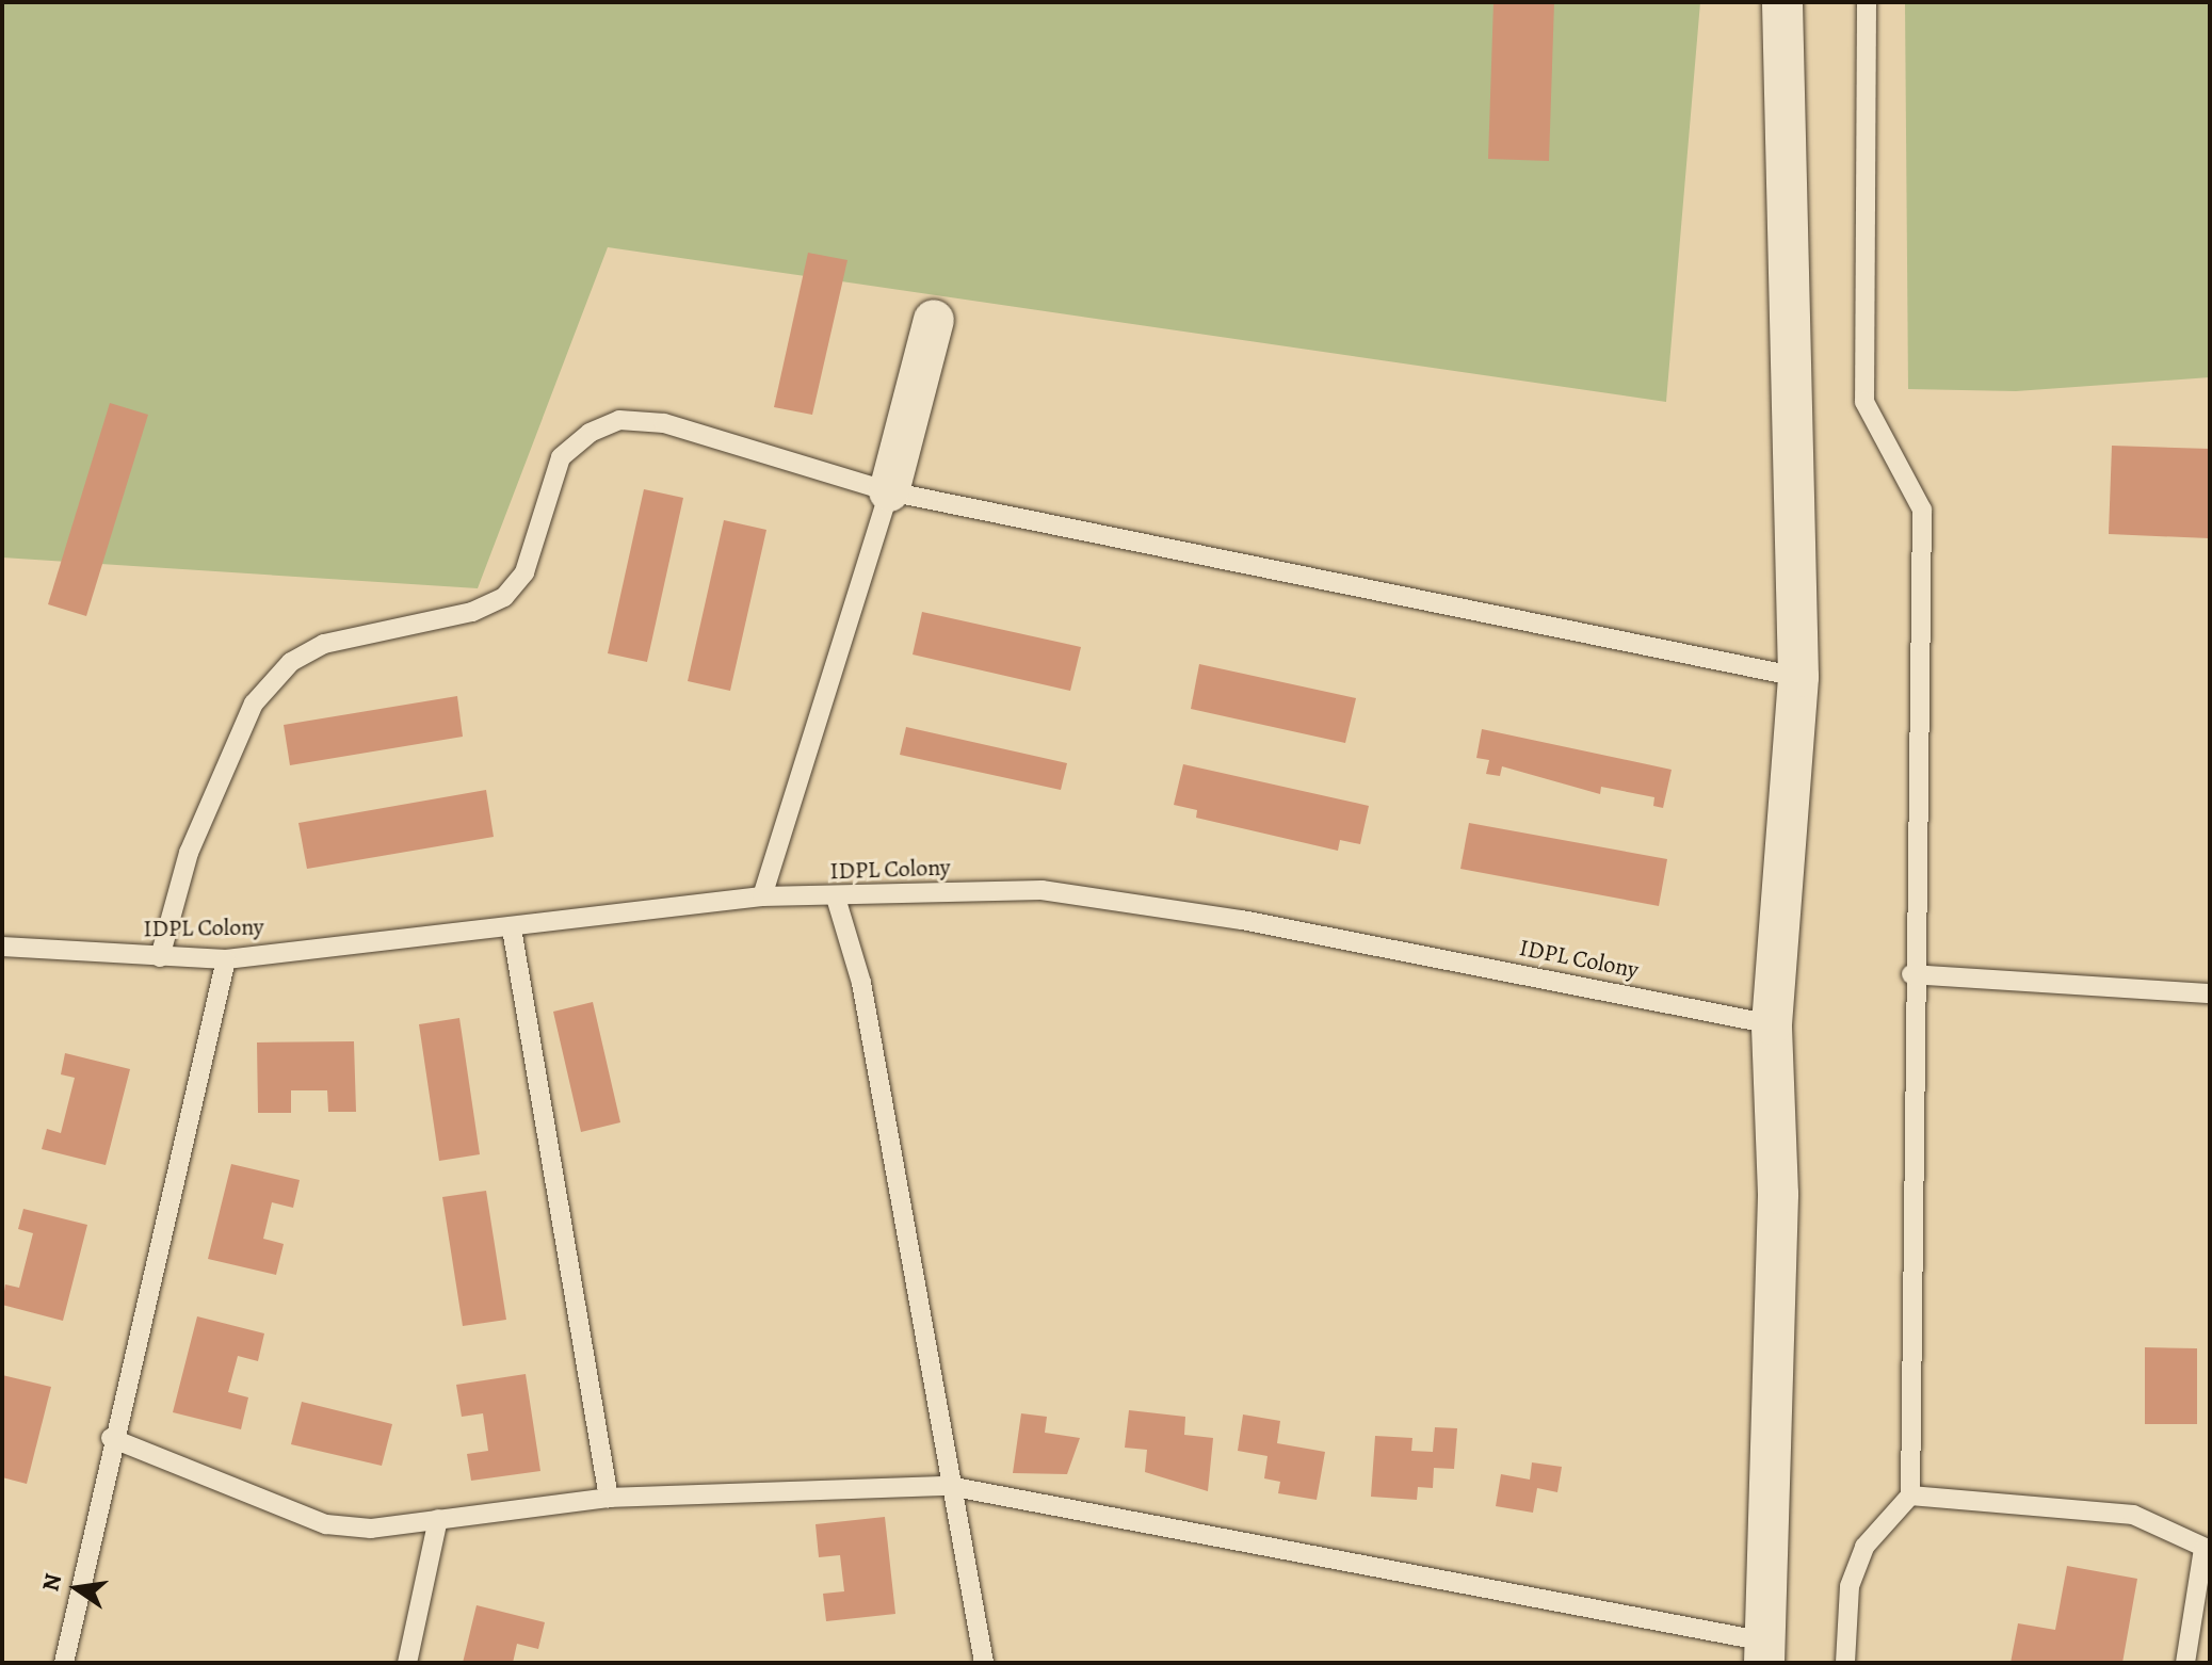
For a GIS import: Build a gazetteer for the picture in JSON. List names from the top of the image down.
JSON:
{
  "streets": {
    "lane": ["IDPL Colony"]
  },
  "north": "left"
}
